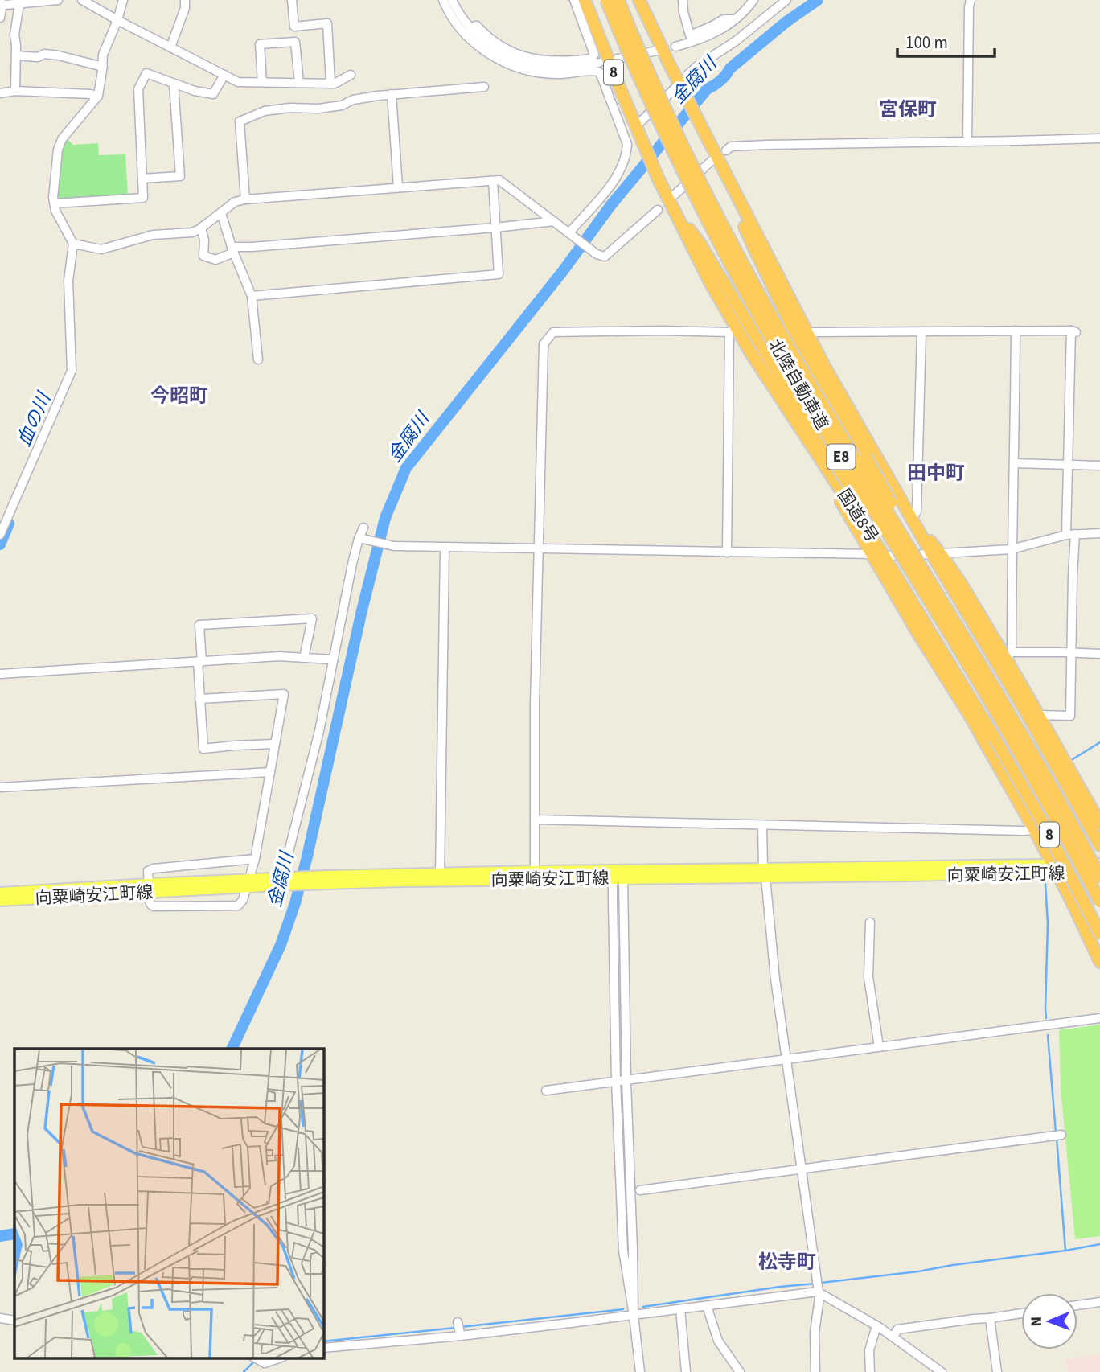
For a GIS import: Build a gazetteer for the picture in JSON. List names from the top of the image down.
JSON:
{
  "streets": {
    "highway": [
      "8",
      "北陸自動車道",
      "E8",
      "国道8号"
    ],
    "main road": ["向粟崎安江町線"]
  },
  "crossings": [
    ["北陸自動車道", "向粟崎安江町線"]
  ],
  "districts": [
    "宮保町",
    "今昭町",
    "田中町",
    "松寺町"
  ],
  "water": ["金腐川", "血の川"],
  "scale_bar": "100 m",
  "north": "left"
}
